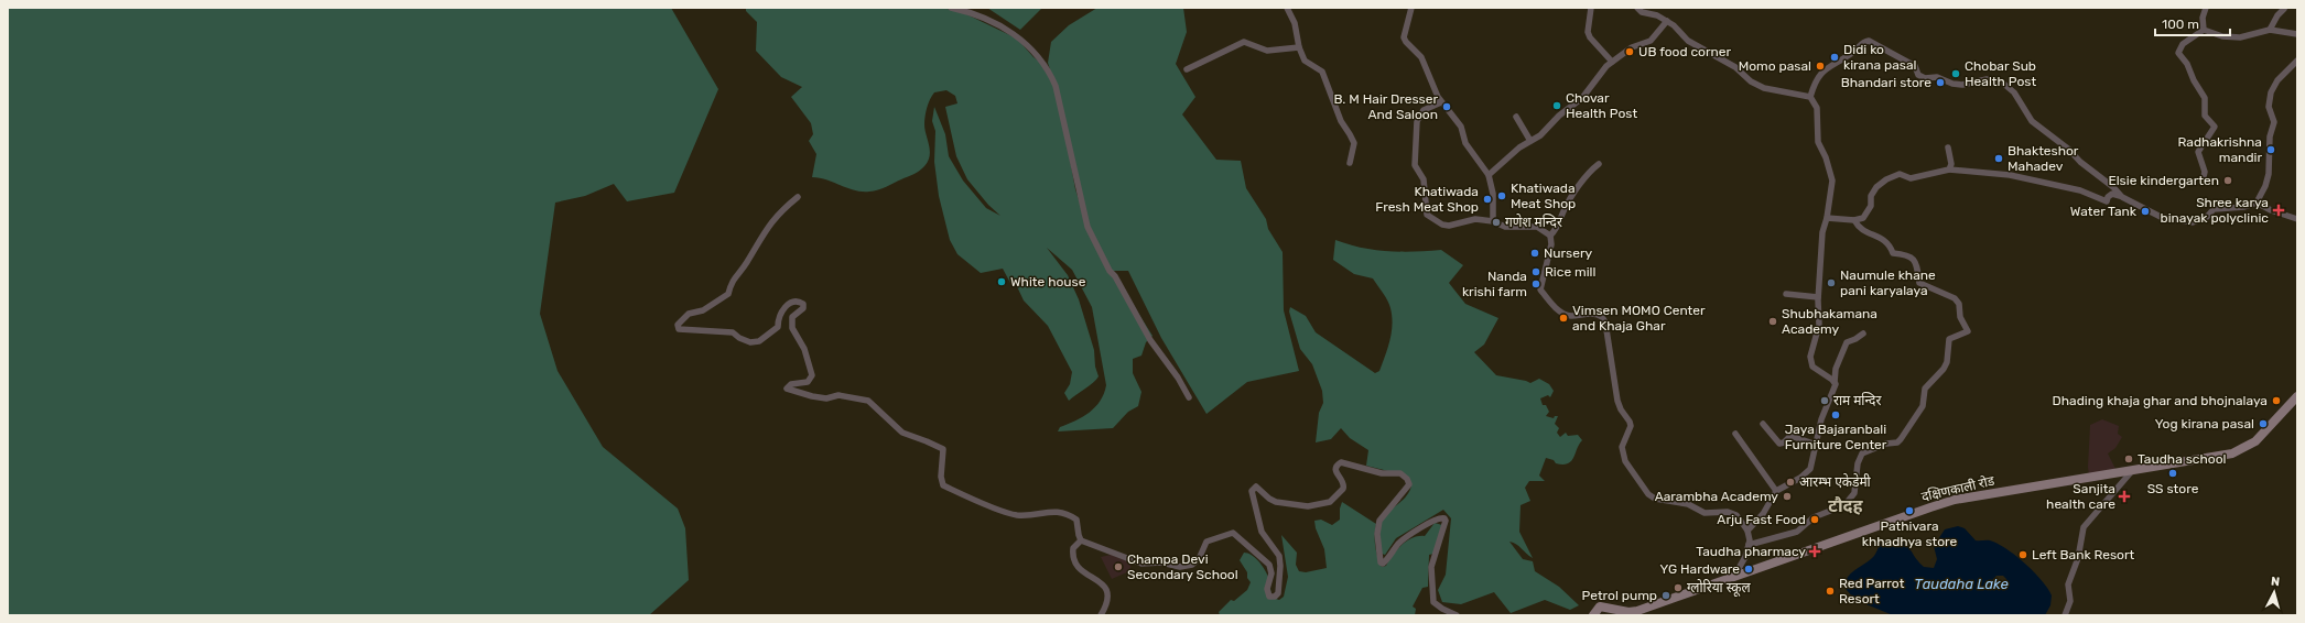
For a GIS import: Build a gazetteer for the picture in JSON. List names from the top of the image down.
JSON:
{
  "streets": {
    "main road": ["दक्षिणकाली रोड"]
  },
  "districts": ["टौदह"],
  "water": ["Taudaha Lake"],
  "places": {
    "other": [
      "UB food corner",
      "Didi ko kirana pasal",
      "Momo pasal",
      "Chobar Sub Health Post",
      "Bhandari store",
      "Chovar Health Post",
      "B. M Hair Dresser And Saloon",
      "Radhakrishna mandir",
      "Bhakteshor Mahadev",
      "Elsie kindergarten",
      "Khatiwada Meat Shop",
      "Khatiwada Fresh Meat Shop",
      "Water Tank",
      "गणेश मन्दिर",
      "Nursery",
      "Rice mill",
      "White house",
      "Naumule khane pani karyalaya",
      "Nanda krishi farm",
      "Vimsen MOMO Center and Khaja Ghar",
      "Shubhakamana Academy",
      "राम मन्दिर",
      "Dhading khaja ghar and bhojnalaya",
      "Jaya Bajaranbali Furniture Center",
      "Yog kirana pasal",
      "Taudha school",
      "SS store",
      "आरम्भ एकेडेमी",
      "Aarambha Academy",
      "Pathivara khhadhya store",
      "Arju Fast Food",
      "Left Bank Resort",
      "Champa Devi Secondary School",
      "YG Hardware",
      "ग्लोरिया स्कूल",
      "Red Parrot Resort",
      "Petrol pump"
    ],
    "health": ["Shree karya binayak polyclinic", "Sanjita health care", "Taudha pharmacy"]
  },
  "scale_bar": "100 m",
  "north": "top"
}
